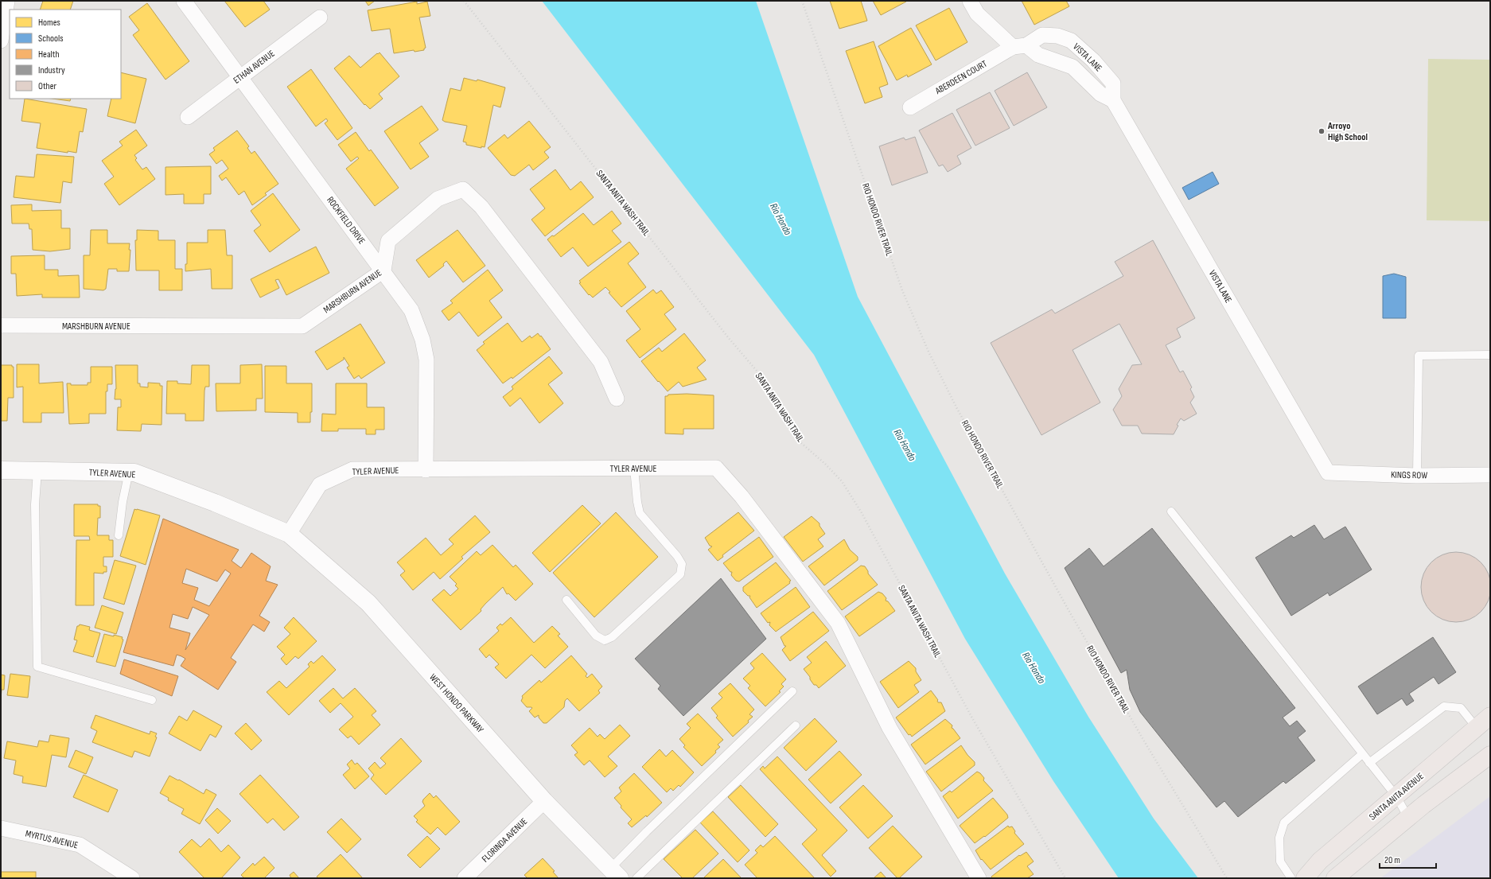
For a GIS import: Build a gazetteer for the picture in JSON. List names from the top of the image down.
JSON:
{
  "streets": {
    "main road": ["SANTA ANITA AVENUE"],
    "street": [
      "VISTA LANE",
      "ETHAN AVENUE",
      "ABERDEEN COURT",
      "ROCKFIELD DRIVE",
      "MARSHBURN AVENUE",
      "TYLER AVENUE",
      "KINGS ROW",
      "WEST HONDO PARKWAY",
      "MYRTUS AVENUE",
      "FLORINDA AVENUE"
    ],
    "path": ["SANTA ANITA WASH TRAIL", "RIO HONDO RIVER TRAIL"]
  },
  "crossings": [
    ["VISTA LANE", "ABERDEEN COURT"],
    ["VISTA LANE", "KINGS ROW"],
    ["ETHAN AVENUE", "ROCKFIELD DRIVE"],
    ["ROCKFIELD DRIVE", "MARSHBURN AVENUE"],
    ["ROCKFIELD DRIVE", "TYLER AVENUE"],
    ["TYLER AVENUE", "WEST HONDO PARKWAY"],
    ["WEST HONDO PARKWAY", "FLORINDA AVENUE"]
  ],
  "water": ["Rio Hondo"],
  "places": ["Arroyo High School"],
  "legend": [
    "Homes",
    "Schools",
    "Health",
    "Industry",
    "Other"
  ],
  "scale_bar": "20 m"
}
